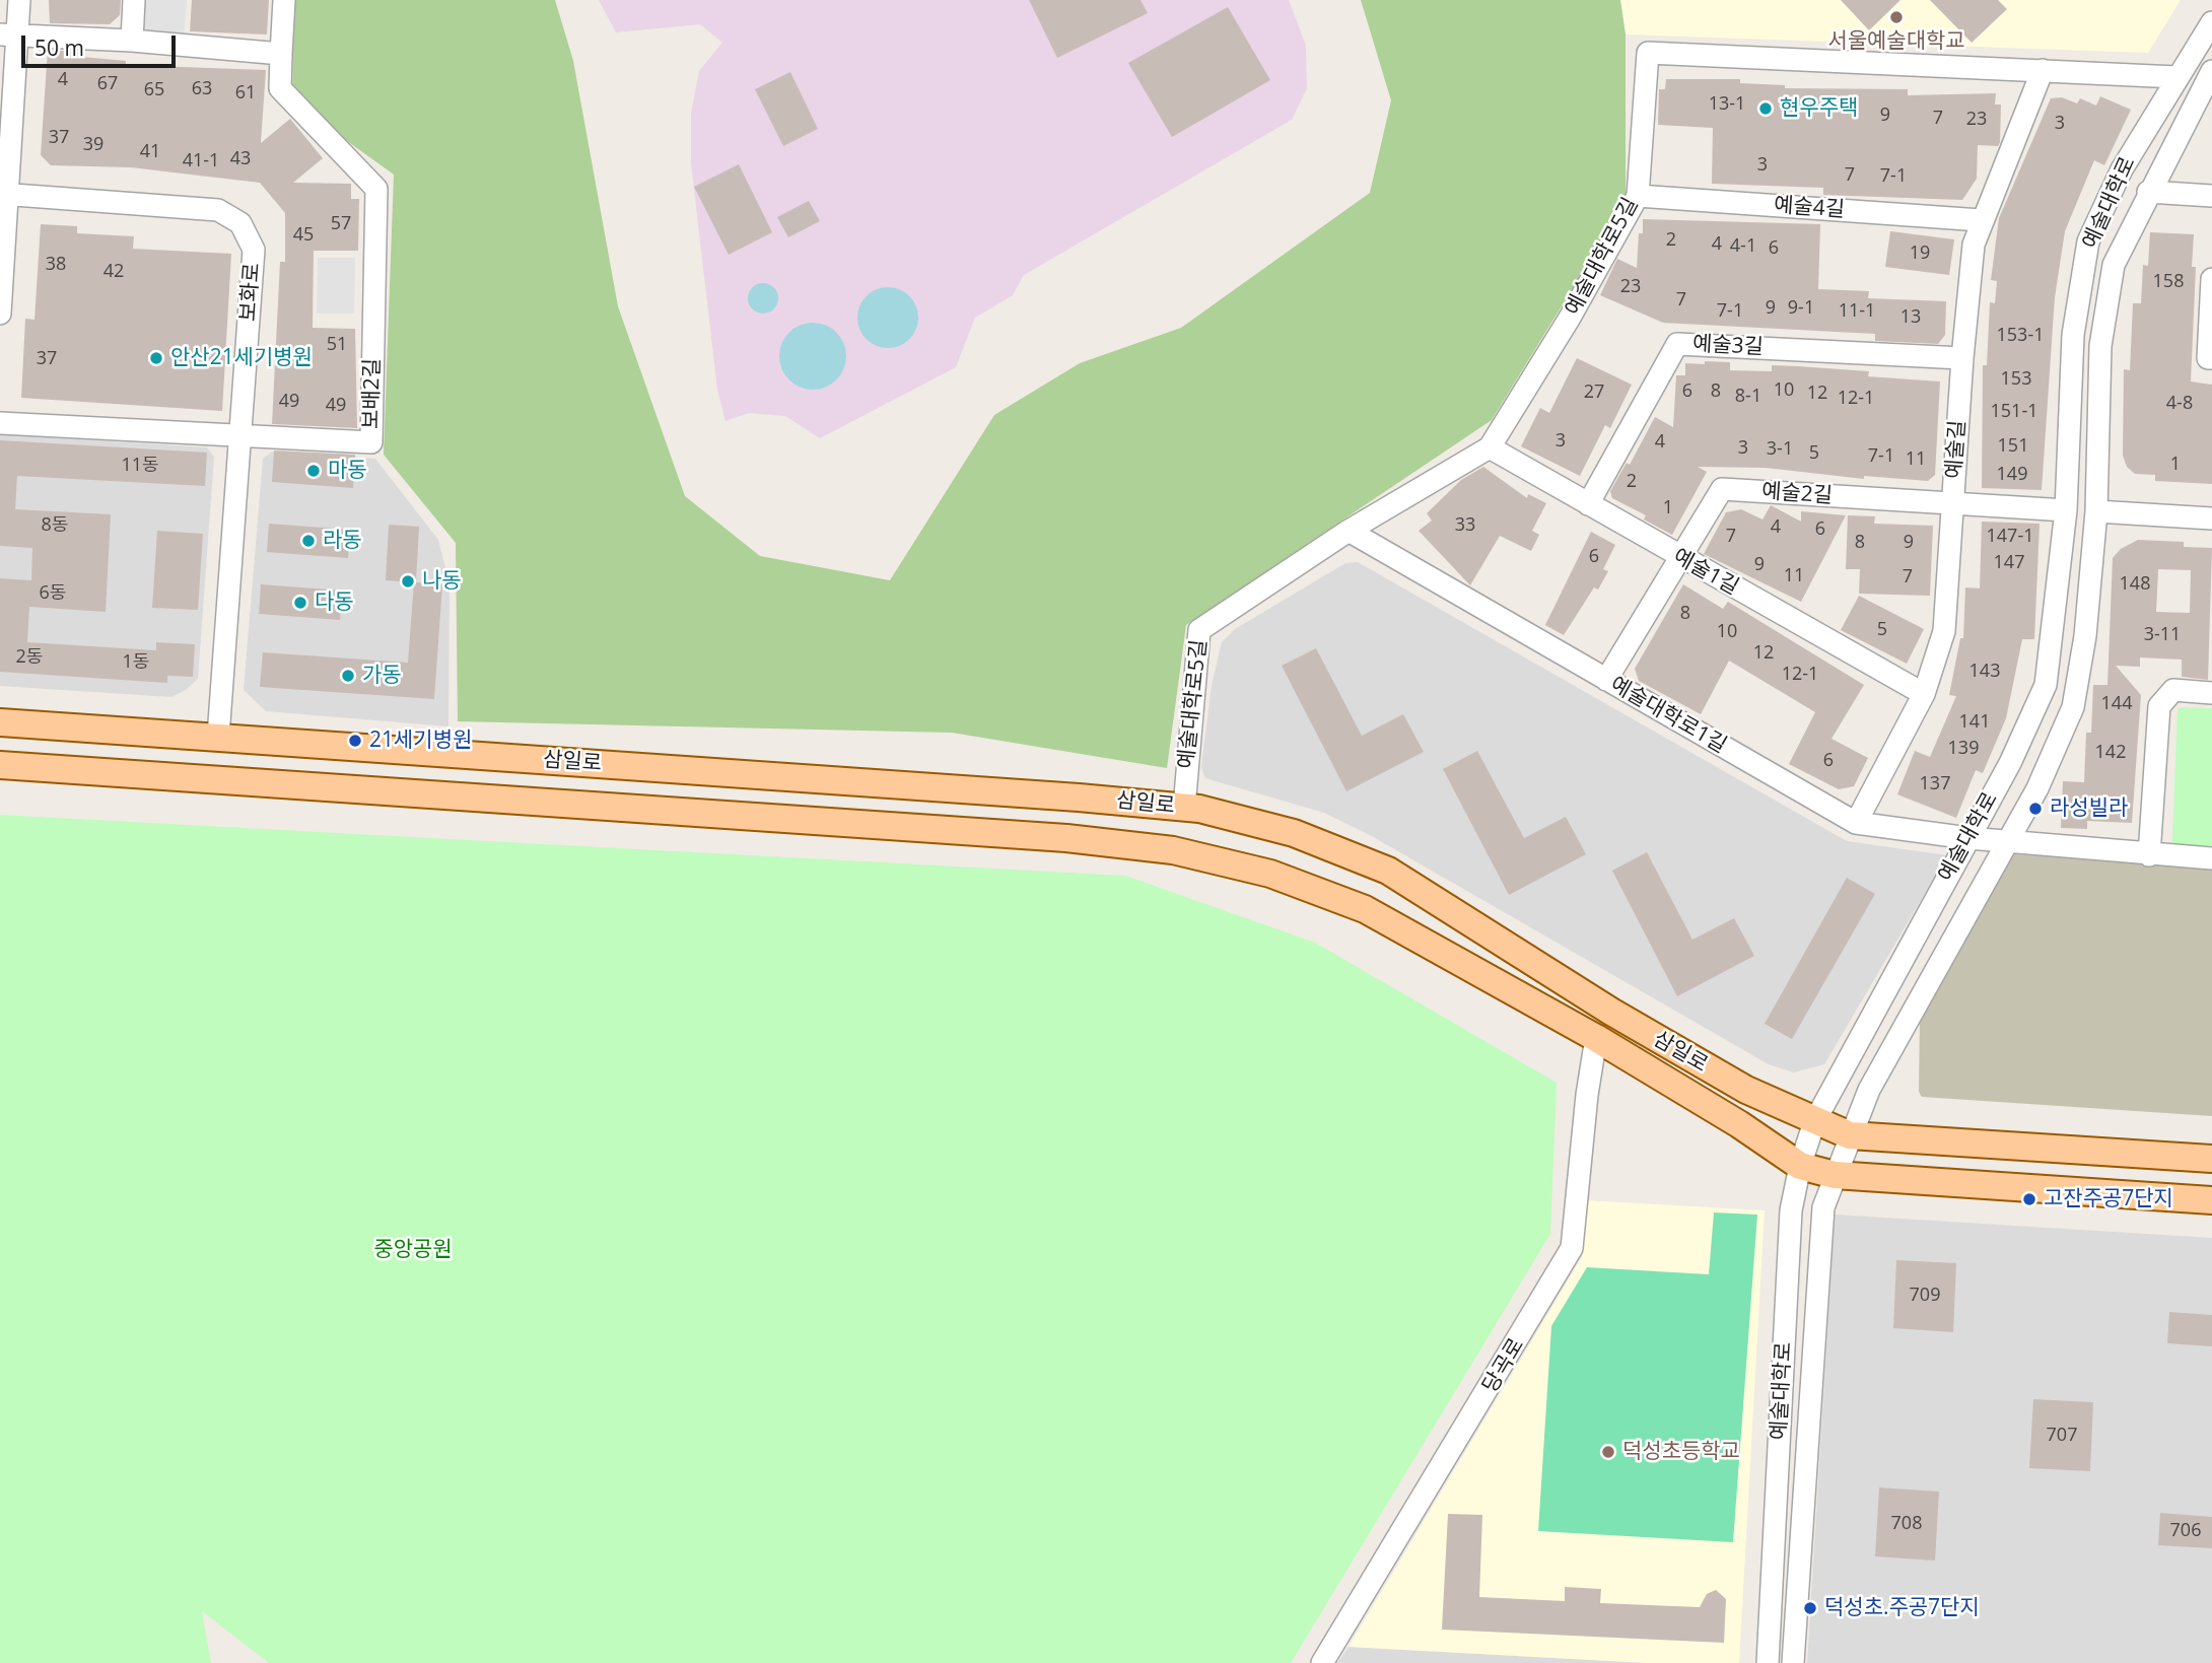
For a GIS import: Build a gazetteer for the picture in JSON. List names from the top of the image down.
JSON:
{
  "streets": {
    "main road": ["삼일로"],
    "street": [
      "예술대학로",
      "예술4길",
      "예술대학로5길",
      "보화로",
      "예술3길",
      "보배2길",
      "예술길",
      "예술2길",
      "예술1길",
      "예술대학로1길",
      "당곡로"
    ]
  },
  "crossings": [
    ["예술대학로", "예술대학로5길"],
    ["예술대학로", "예술대학로1길"],
    ["예술대학로", "삼일로"],
    ["예술4길", "예술대학로5길"],
    ["예술4길", "예술길"],
    ["예술대학로5길", "예술길"],
    ["예술대학로5길", "예술1길"],
    ["예술대학로5길", "예술대학로1길"],
    ["예술대학로5길", "삼일로"],
    ["보화로", "보배2길"],
    ["보화로", "삼일로"],
    ["예술3길", "예술길"],
    ["예술3길", "예술1길"],
    ["예술길", "예술2길"],
    ["예술길", "예술1길"],
    ["예술길", "예술대학로1길"],
    ["예술2길", "예술1길"],
    ["삼일로", "당곡로"]
  ],
  "parks": ["중앙공원"],
  "places": [
    "서울예술대학교",
    "현우주택",
    "안산21세기병원",
    "마동",
    "라동",
    "나동",
    "다동",
    "가동",
    "21세기병원",
    "라성빌라",
    "고잔주공7단지",
    "덕성초등학교",
    "덕성초.주공7단지"
  ],
  "house_numbers": [
    "4",
    "67",
    "63",
    "65",
    "61",
    "13-1",
    "9",
    "7",
    "23",
    "3",
    "37",
    "39",
    "41",
    "43",
    "41-1",
    "3",
    "7",
    "7-1",
    "57",
    "45",
    "2",
    "4",
    "4-1",
    "6",
    "19",
    "38",
    "42",
    "158",
    "23",
    "7",
    "9",
    "9-1",
    "7-1",
    "11-1",
    "13",
    "153-1",
    "51",
    "37",
    "153",
    "10",
    "6",
    "8",
    "27",
    "12",
    "8-1",
    "12-1",
    "49",
    "4-8",
    "49",
    "151-1",
    "3",
    "4",
    "151",
    "3",
    "3-1",
    "5",
    "7-1",
    "11",
    "1",
    "11동",
    "149",
    "2",
    "1",
    "8동",
    "33",
    "4",
    "6",
    "7",
    "147-1",
    "8",
    "9",
    "6",
    "147",
    "9",
    "11",
    "7",
    "148",
    "6동",
    "8",
    "5",
    "10",
    "3-11",
    "12",
    "2동",
    "1동",
    "143",
    "12-1",
    "144",
    "141",
    "139",
    "142",
    "6",
    "137",
    "709",
    "707",
    "708",
    "706"
  ],
  "scale_bar": "50 m"
}
